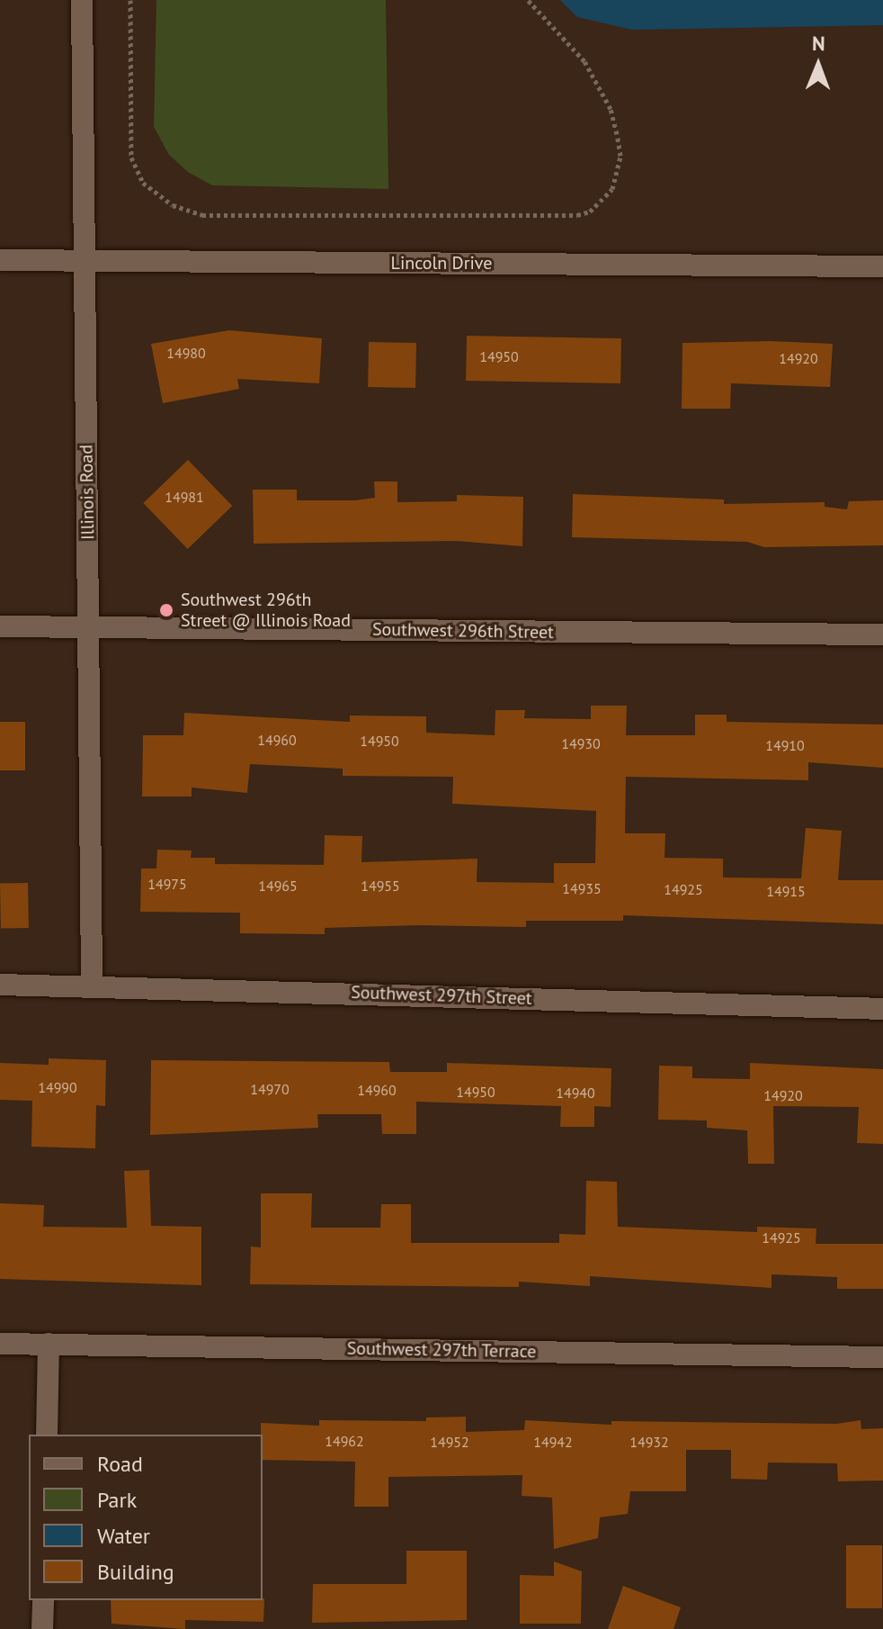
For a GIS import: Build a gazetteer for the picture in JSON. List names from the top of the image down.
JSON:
{
  "streets": {
    "street": [
      "Lincoln Drive",
      "Illinois Road",
      "Southwest 296th Street",
      "Southwest 297th Street",
      "Southwest 297th Terrace"
    ]
  },
  "crossings": [
    ["Lincoln Drive", "Illinois Road"],
    ["Illinois Road", "Southwest 296th Street"],
    ["Illinois Road", "Southwest 297th Street"]
  ],
  "places": ["Southwest 296th Street @ Illinois Road"],
  "house_numbers": [
    "14980",
    "14950",
    "14920",
    "14981",
    "14960",
    "14950",
    "14930",
    "14910",
    "14975",
    "14965",
    "14955",
    "14935",
    "14925",
    "14915",
    "14990",
    "14970",
    "14960",
    "14950",
    "14940",
    "14920",
    "14925",
    "14962",
    "14952",
    "14942",
    "14932"
  ],
  "legend": [
    "Road",
    "Park",
    "Water",
    "Building"
  ],
  "north": "top"
}
